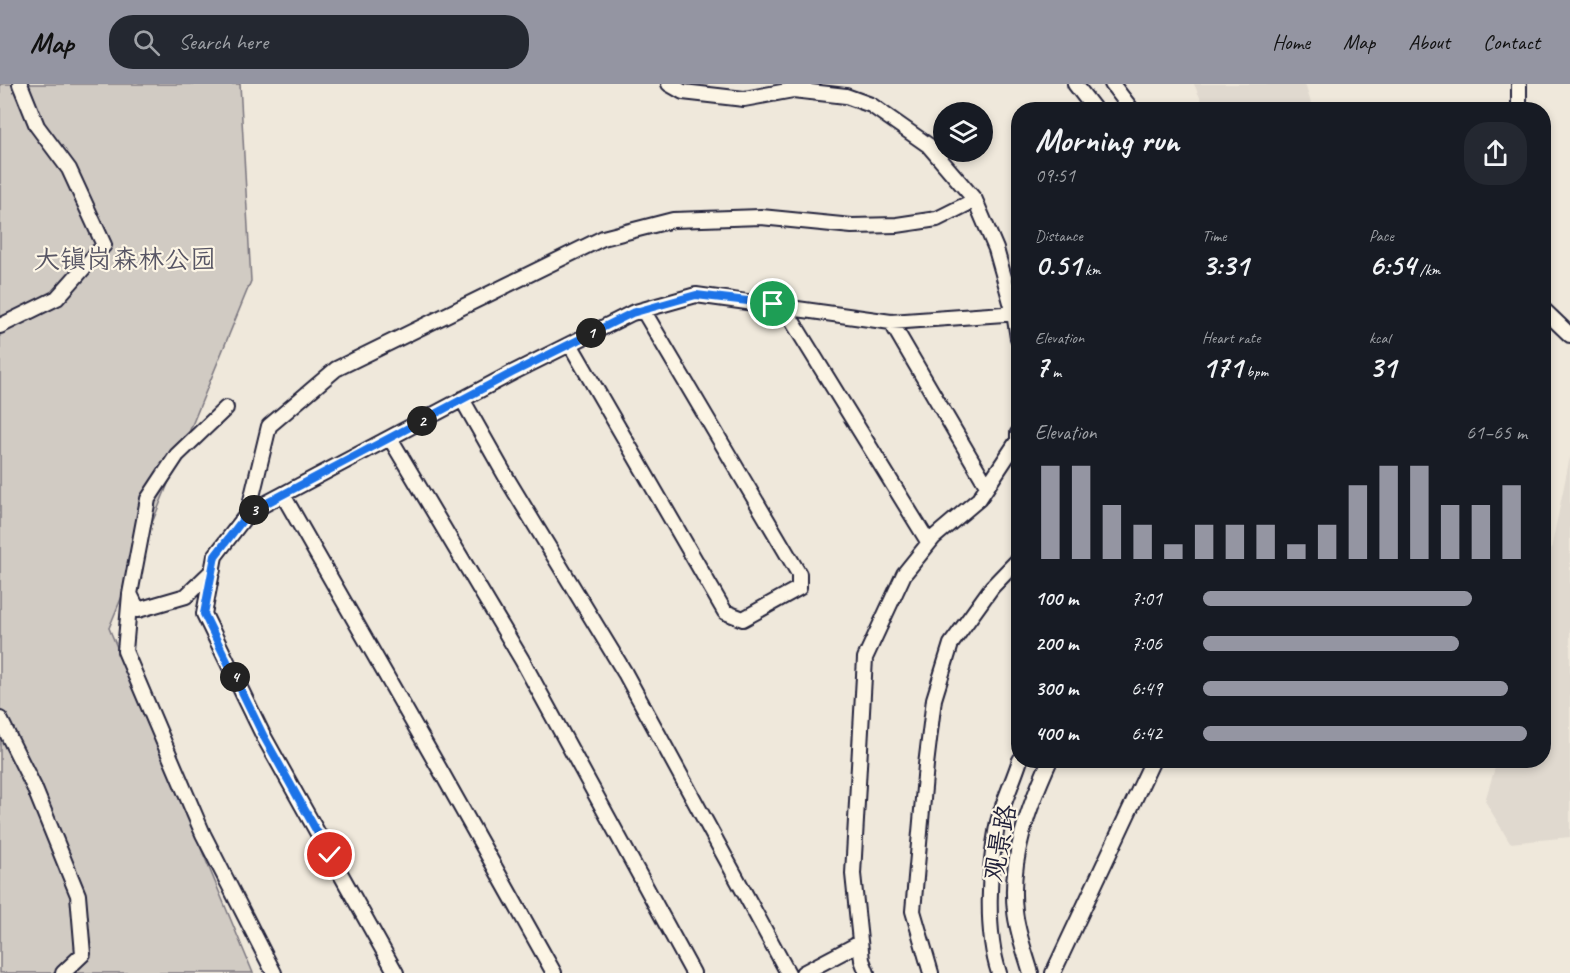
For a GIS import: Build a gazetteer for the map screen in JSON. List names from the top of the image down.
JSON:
{
  "streets": {
    "street": ["观景路"]
  },
  "parks": ["大镇岗森林公园"],
  "page": {
    "header": "Map",
    "search": "Search here",
    "nav": [
      "Home",
      "Map",
      "About",
      "Contact"
    ],
    "heading": ["Morning run", "09:51"],
    "stats": [
      ["Distance", "0.51 km"],
      ["Time", "3:31"],
      ["Pace", "6:54 /km"],
      ["Elevation", "7 m"],
      ["Heart rate", "171 bpm"],
      ["kcal", "31"]
    ],
    "pins": [
      "1",
      "2",
      "3",
      "4"
    ],
    "chart": ["Elevation", "61–65 m"],
    "list": [
      {
        "name": "100 m",
        "note": "7:01"
      },
      {
        "name": "200 m",
        "note": "7:06"
      },
      {
        "name": "300 m",
        "note": "6:49"
      },
      {
        "name": "400 m",
        "note": "6:42"
      }
    ]
  }
}
